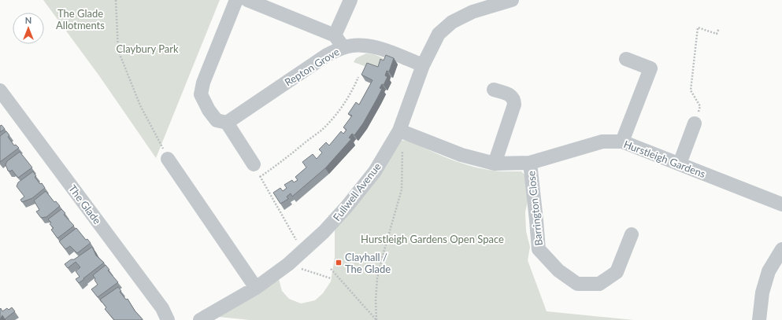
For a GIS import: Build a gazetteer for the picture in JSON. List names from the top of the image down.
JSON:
{
  "streets": {
    "street": [
      "Repton Grove",
      "Hurstleigh Gardens",
      "Fullwell Avenue",
      "The Glade",
      "Barrington Close"
    ]
  },
  "crossings": [
    ["Repton Grove", "Fullwell Avenue"],
    ["Hurstleigh Gardens", "Fullwell Avenue"],
    ["Hurstleigh Gardens", "Barrington Close"]
  ],
  "parks": ["The Glade Allotments", "Claybury Park", "Hurstleigh Gardens Open Space"],
  "places": {
    "transit": ["Clayhall / The Glade"]
  },
  "north": "top"
}
